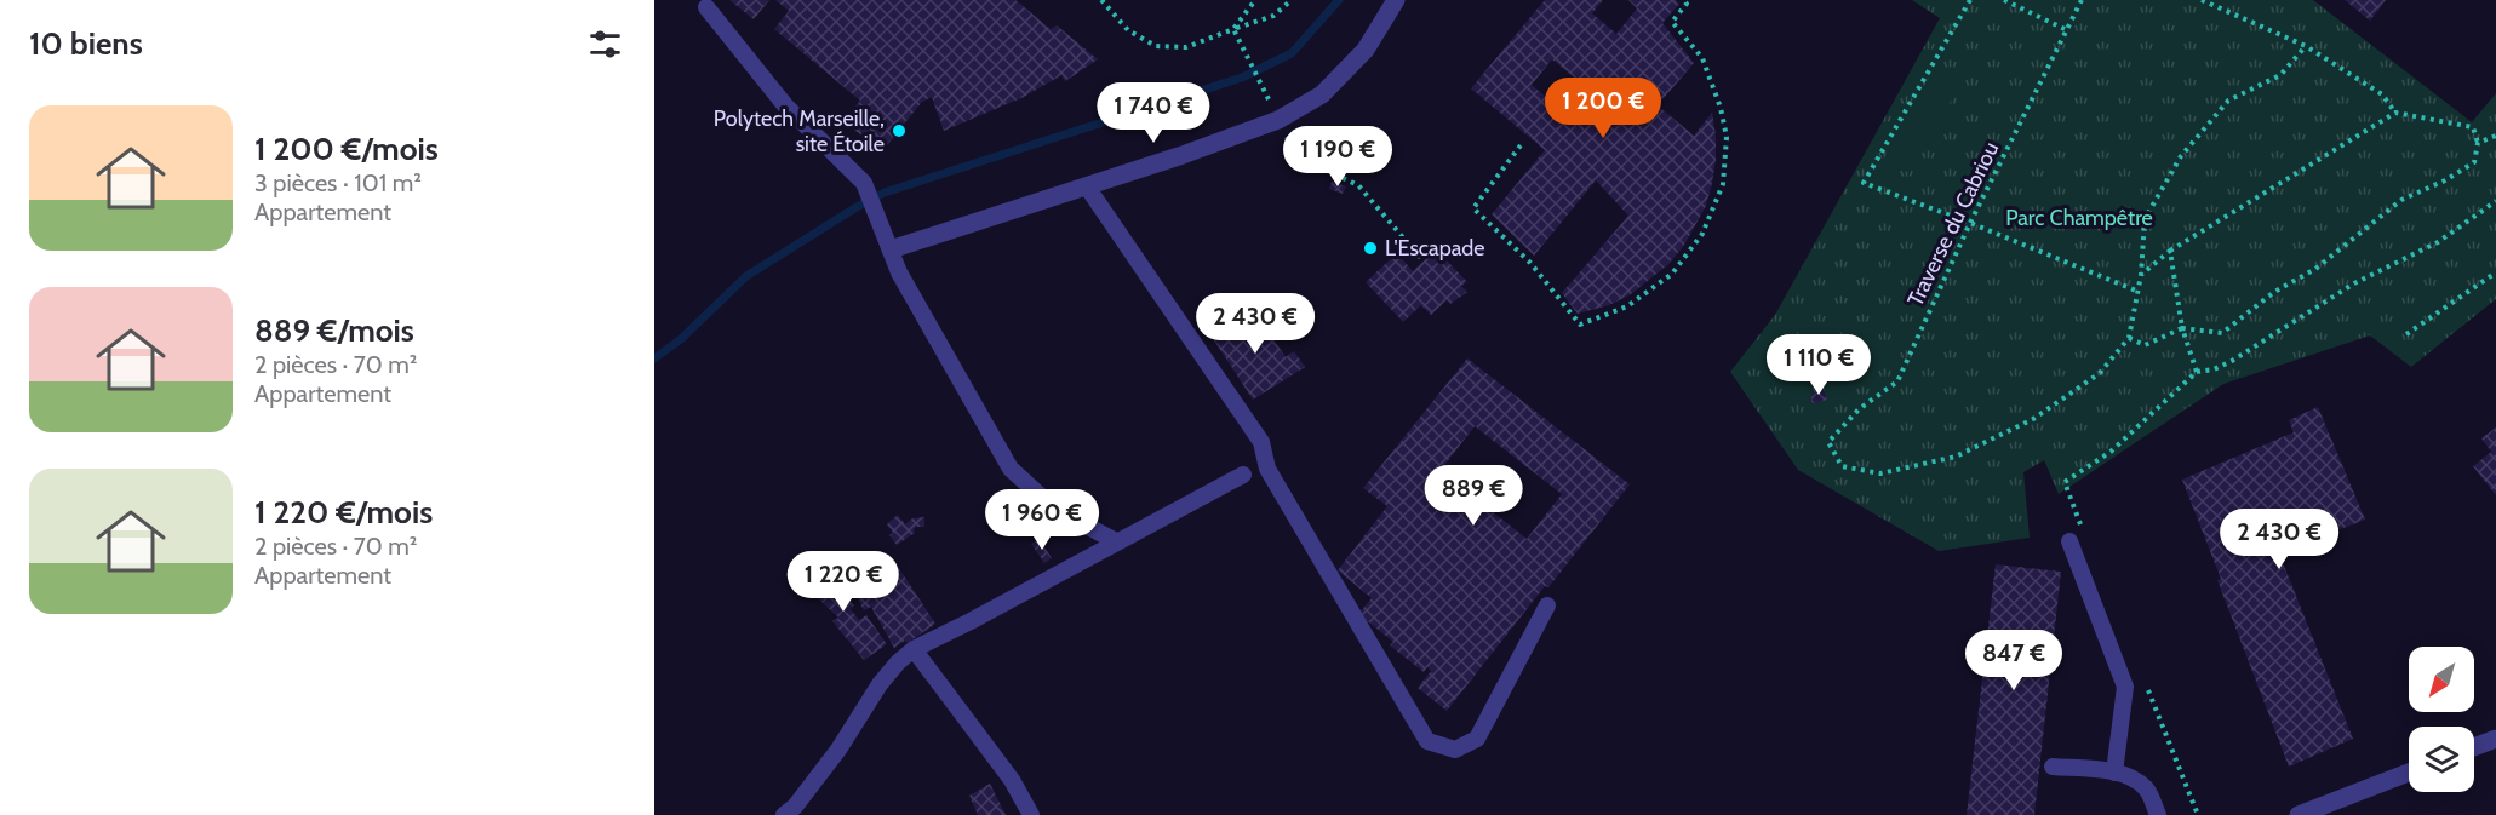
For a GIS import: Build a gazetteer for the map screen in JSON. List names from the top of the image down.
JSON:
{
  "streets": {
    "path": ["Traverse du Cabriou"]
  },
  "parks": ["Parc Champêtre"],
  "places": ["Polytech Marseille, site Étoile", "L'Escapade"],
  "north": "bottom left",
  "page": {
    "heading": "10 biens",
    "price": [
      "1 200 €",
      "1 740 €",
      "1 190 €",
      "2 430 €",
      "1 110 €",
      "889 €",
      "1 960 €",
      "2 430 €",
      "1 220 €",
      "847 €"
    ],
    "list": [
      {
        "name": "1 200 €/mois",
        "note": "3 pièces · 101 m² · Appartement"
      },
      {
        "name": "889 €/mois",
        "note": "2 pièces · 70 m² · Appartement"
      },
      {
        "name": "1 220 €/mois",
        "note": "2 pièces · 70 m² · Appartement"
      }
    ]
  }
}
